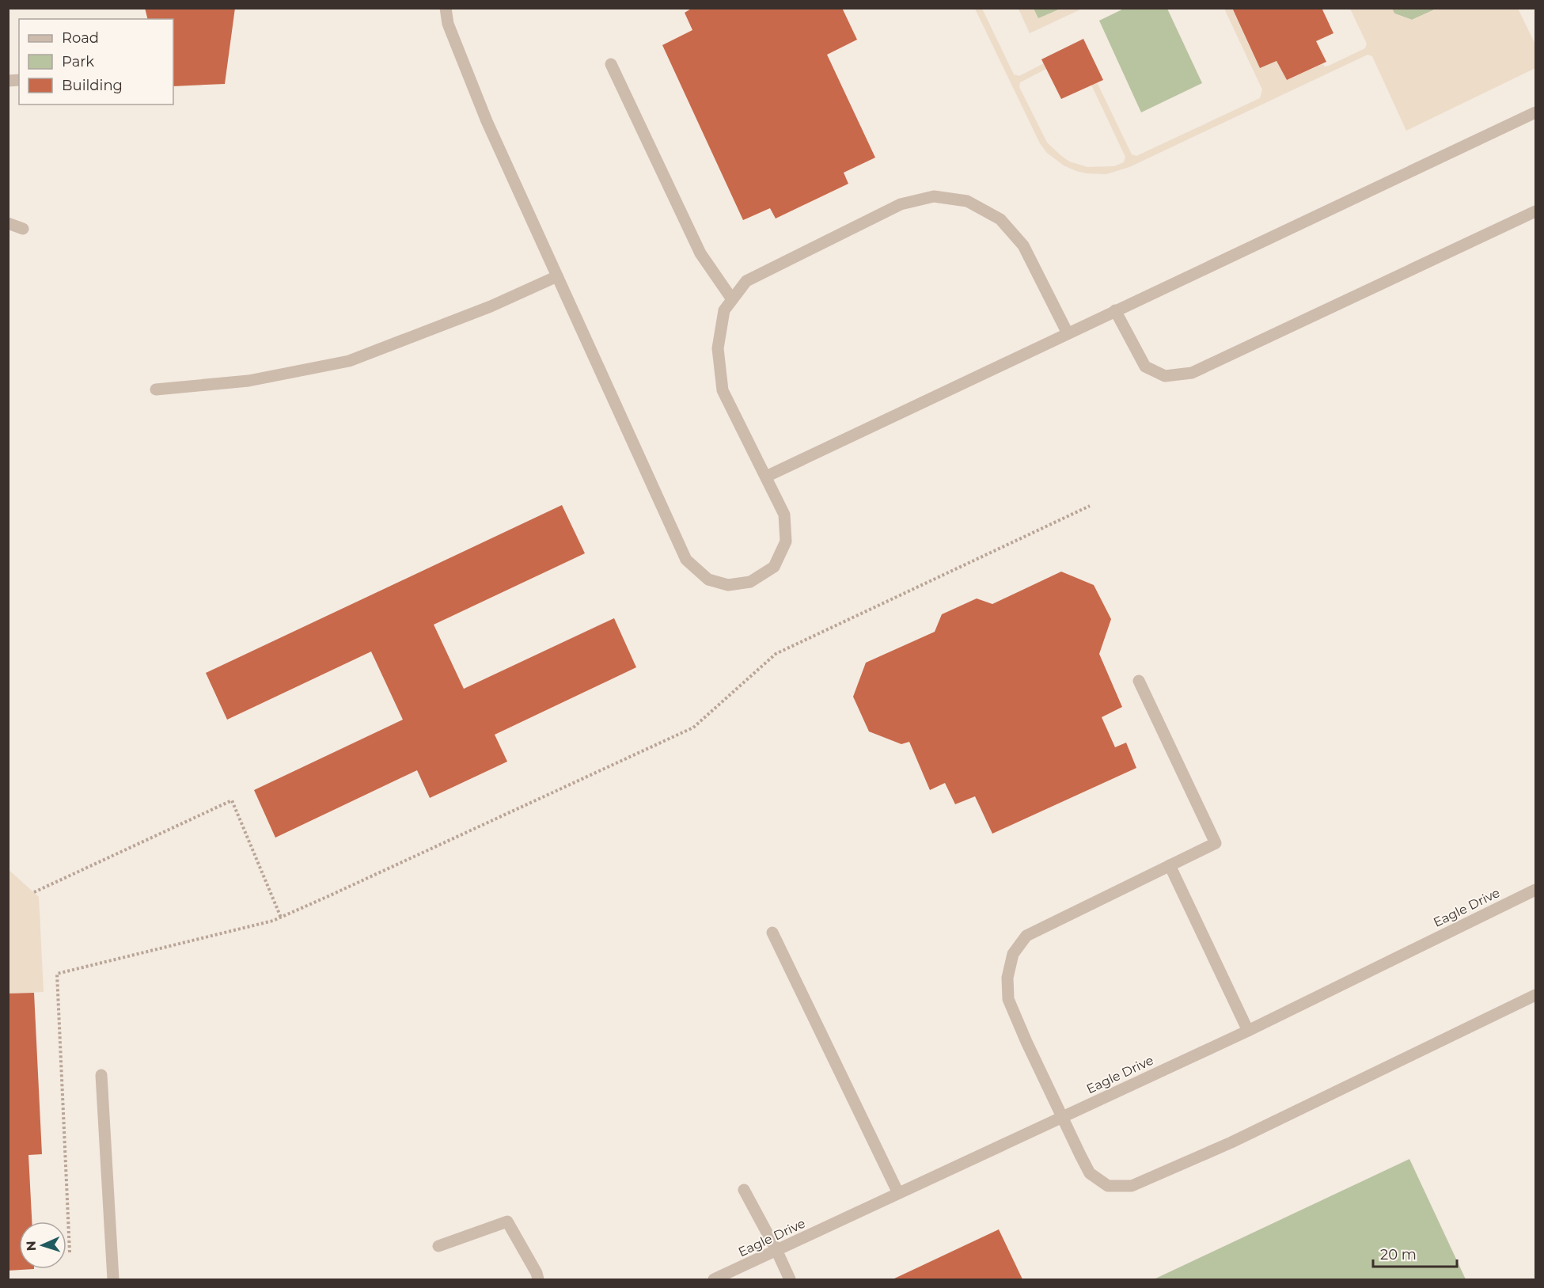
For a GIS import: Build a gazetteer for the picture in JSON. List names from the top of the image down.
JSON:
{
  "streets": {
    "street": ["Eagle Drive"]
  },
  "legend": ["Road", "Park", "Building"],
  "scale_bar": "20 m",
  "north": "left"
}
